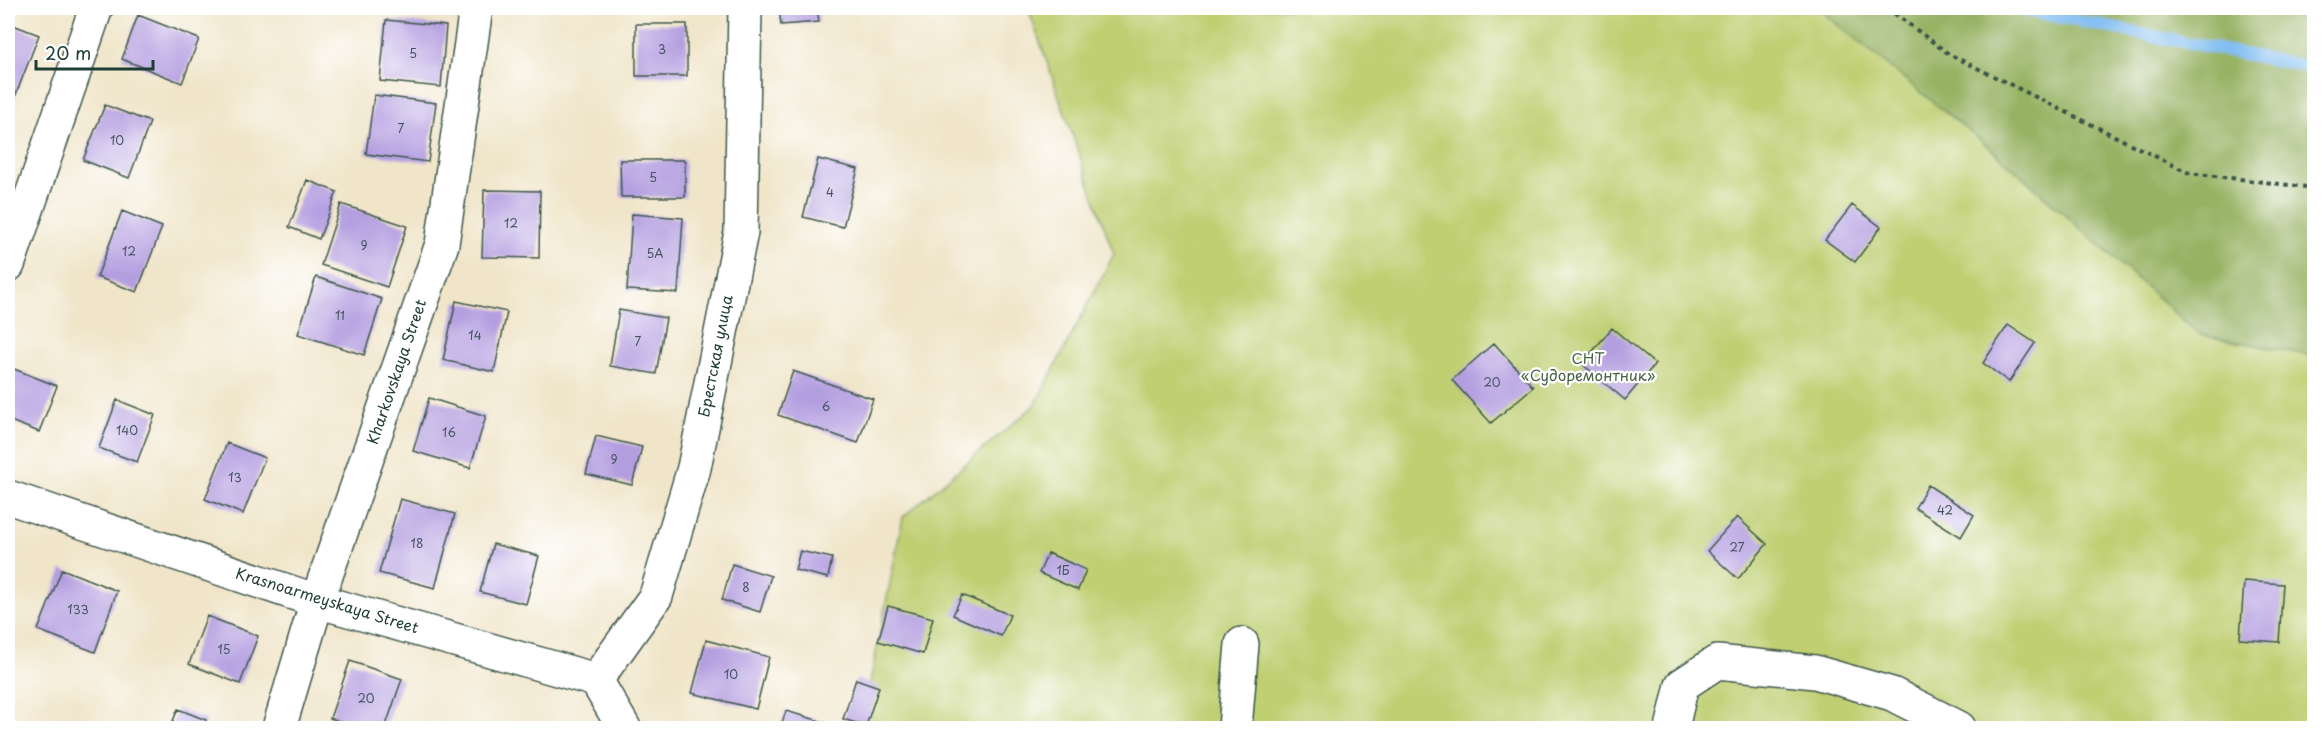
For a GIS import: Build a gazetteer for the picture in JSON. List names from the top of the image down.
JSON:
{
  "streets": {
    "street": ["Брестская улица", "Kharkovskaya Street", "Krasnoarmeyskaya Street"]
  },
  "crossings": [
    ["Брестская улица", "Krasnoarmeyskaya Street"],
    ["Kharkovskaya Street", "Krasnoarmeyskaya Street"]
  ],
  "parks": ["СНТ «Судоремонтник»"],
  "house_numbers": [
    "3",
    "5",
    "7",
    "10",
    "5",
    "4",
    "12",
    "9",
    "12",
    "5А",
    "11",
    "14",
    "7",
    "20",
    "6",
    "140",
    "16",
    "9",
    "13",
    "42",
    "18",
    "27",
    "1Б",
    "8",
    "133",
    "15",
    "10",
    "20"
  ],
  "scale_bar": "20 m"
}
